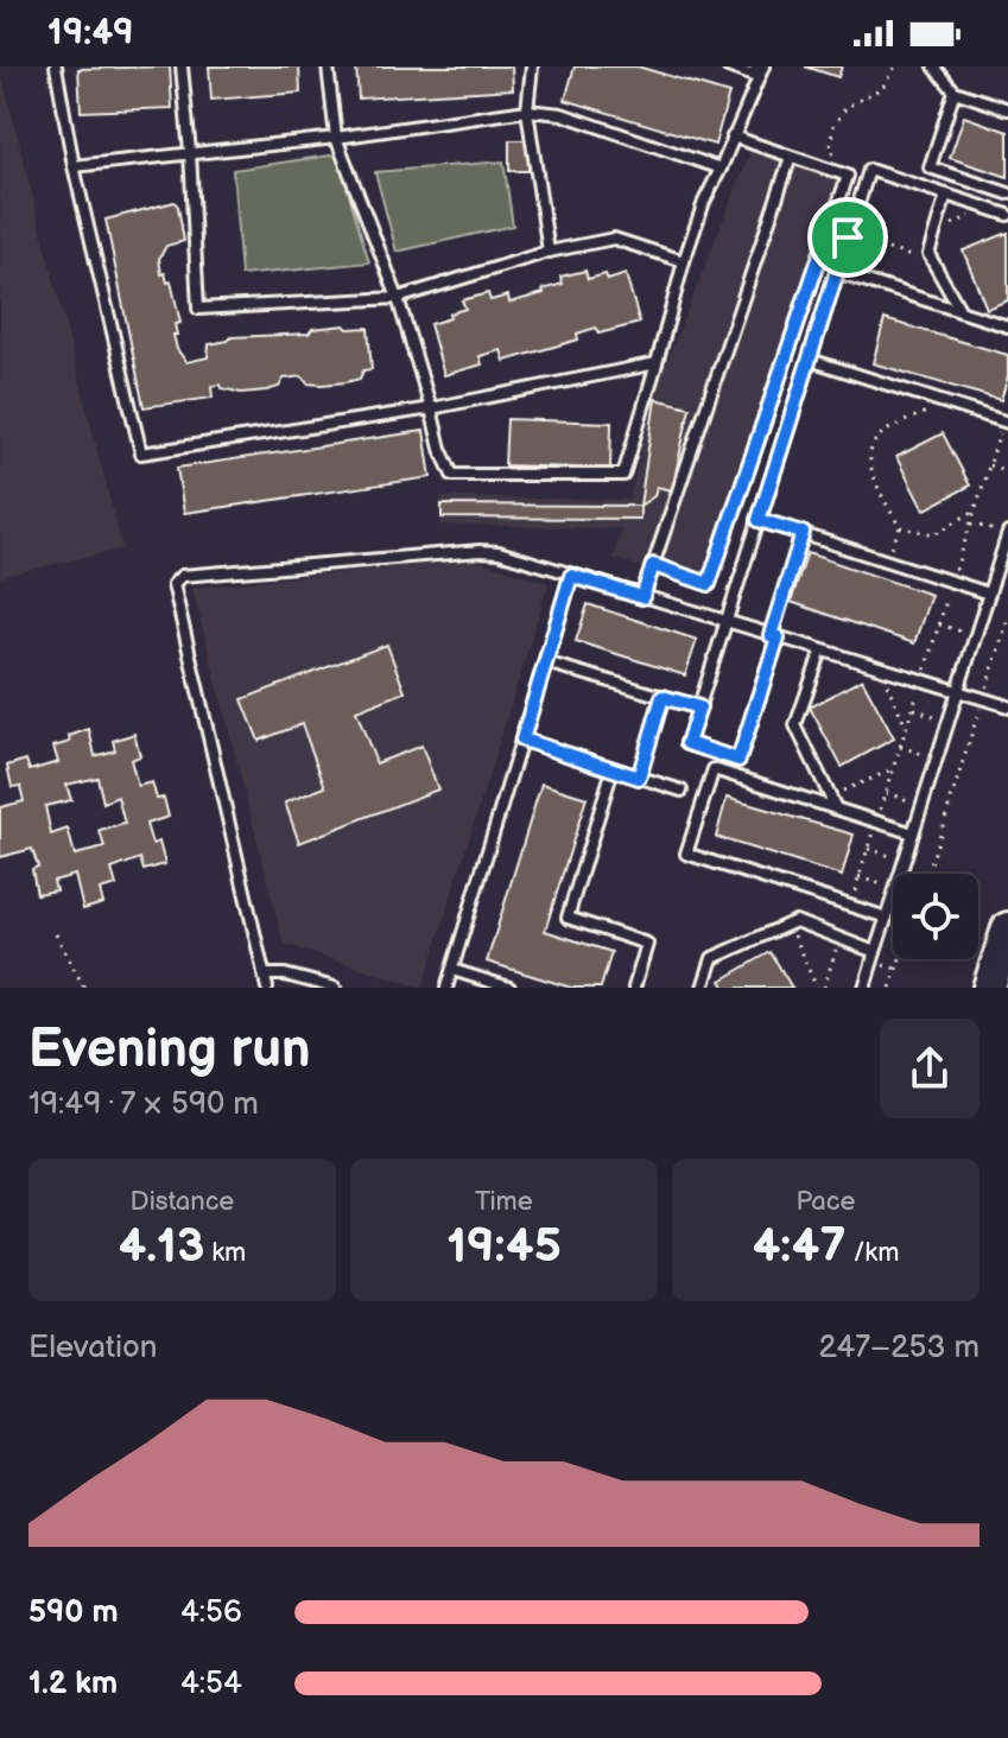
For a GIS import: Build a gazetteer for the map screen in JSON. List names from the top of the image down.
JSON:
{
  "page": {
    "status": "19:49",
    "heading": ["Evening run", "19:49 · 7 × 590 m"],
    "stats": [
      ["Distance", "4.13 km"],
      ["Time", "19:45"],
      ["Pace", "4:47 /km"]
    ],
    "chart": ["Elevation", "247–253 m"],
    "list": [
      {
        "name": "590 m",
        "note": "4:56"
      },
      {
        "name": "1.2 km",
        "note": "4:54"
      }
    ]
  }
}
